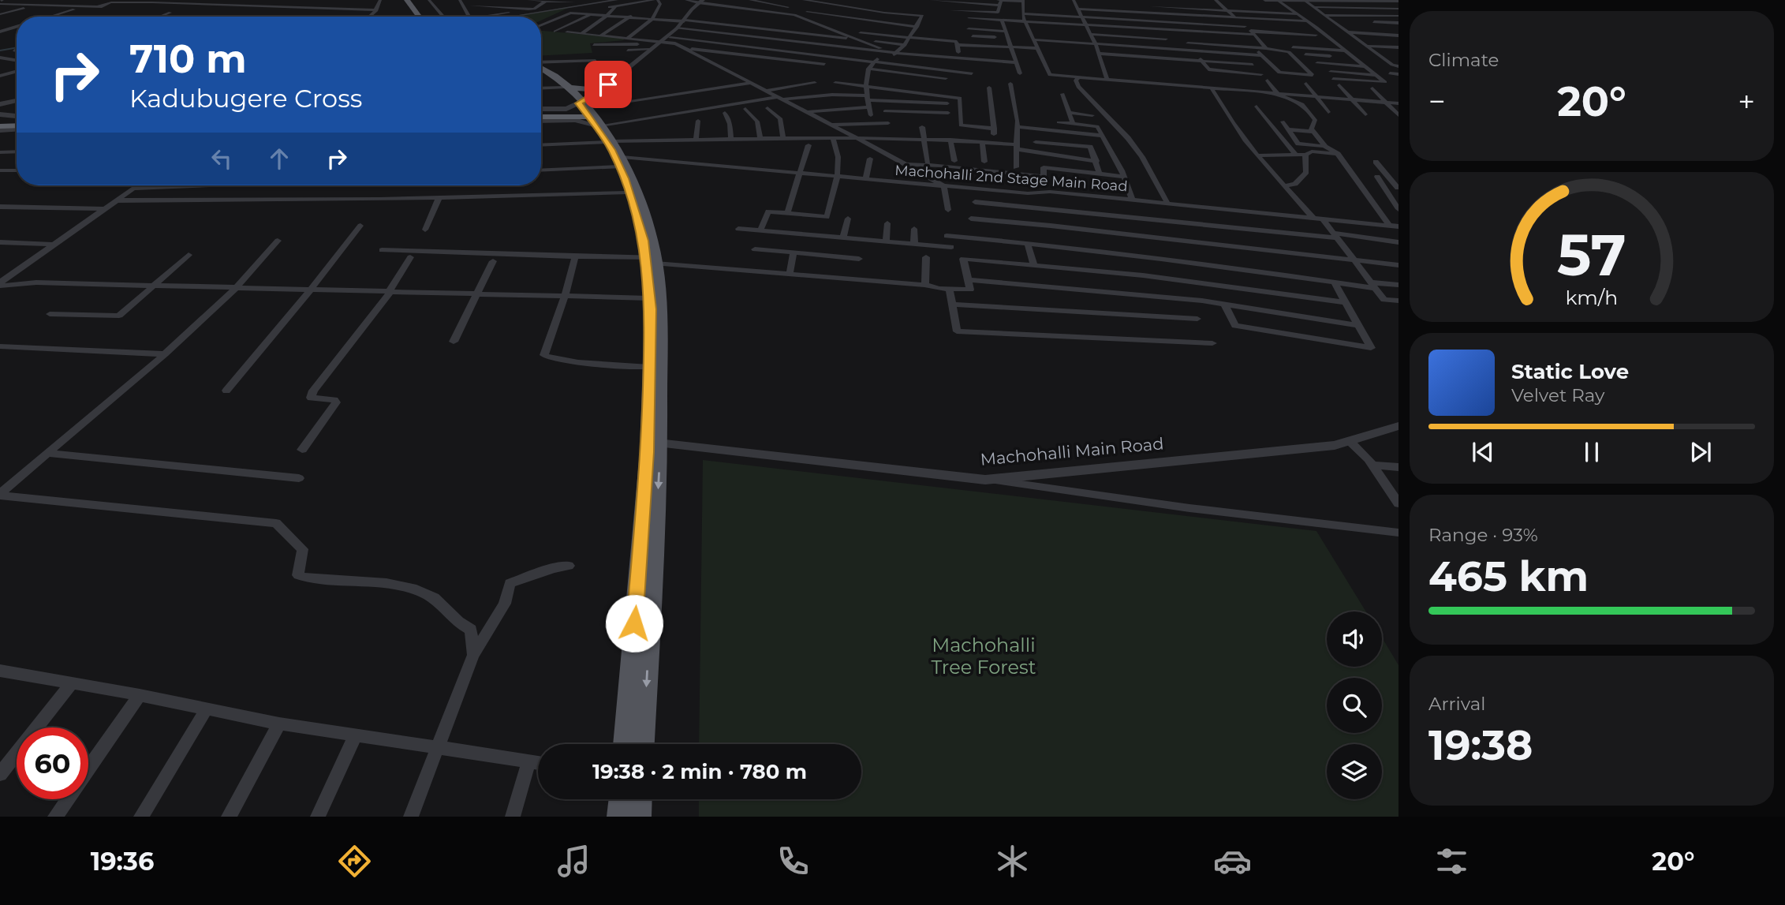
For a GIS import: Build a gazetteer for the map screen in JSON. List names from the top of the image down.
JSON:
{
  "streets": {
    "street": ["Machohalli 2nd Stage Main Road", "Machohalli Main Road"]
  },
  "parks": ["Machohalli Tree Forest"],
  "page": {
    "tile": [
      "Climate",
      ["Range · 93%", "465 km"],
      ["Arrival", "19:38"]
    ],
    "turn": ["710 m", "Kadubugere Cross"],
    "heat": ["−", "20°", "+"],
    "song": ["Static Love", "Velvet Ray"],
    "limit": "60",
    "trip": "19:38 · 2 min · 780 m",
    "tabs": ["19:36", "20°"],
    "gauge": ["57", "km/h"]
  }
}
